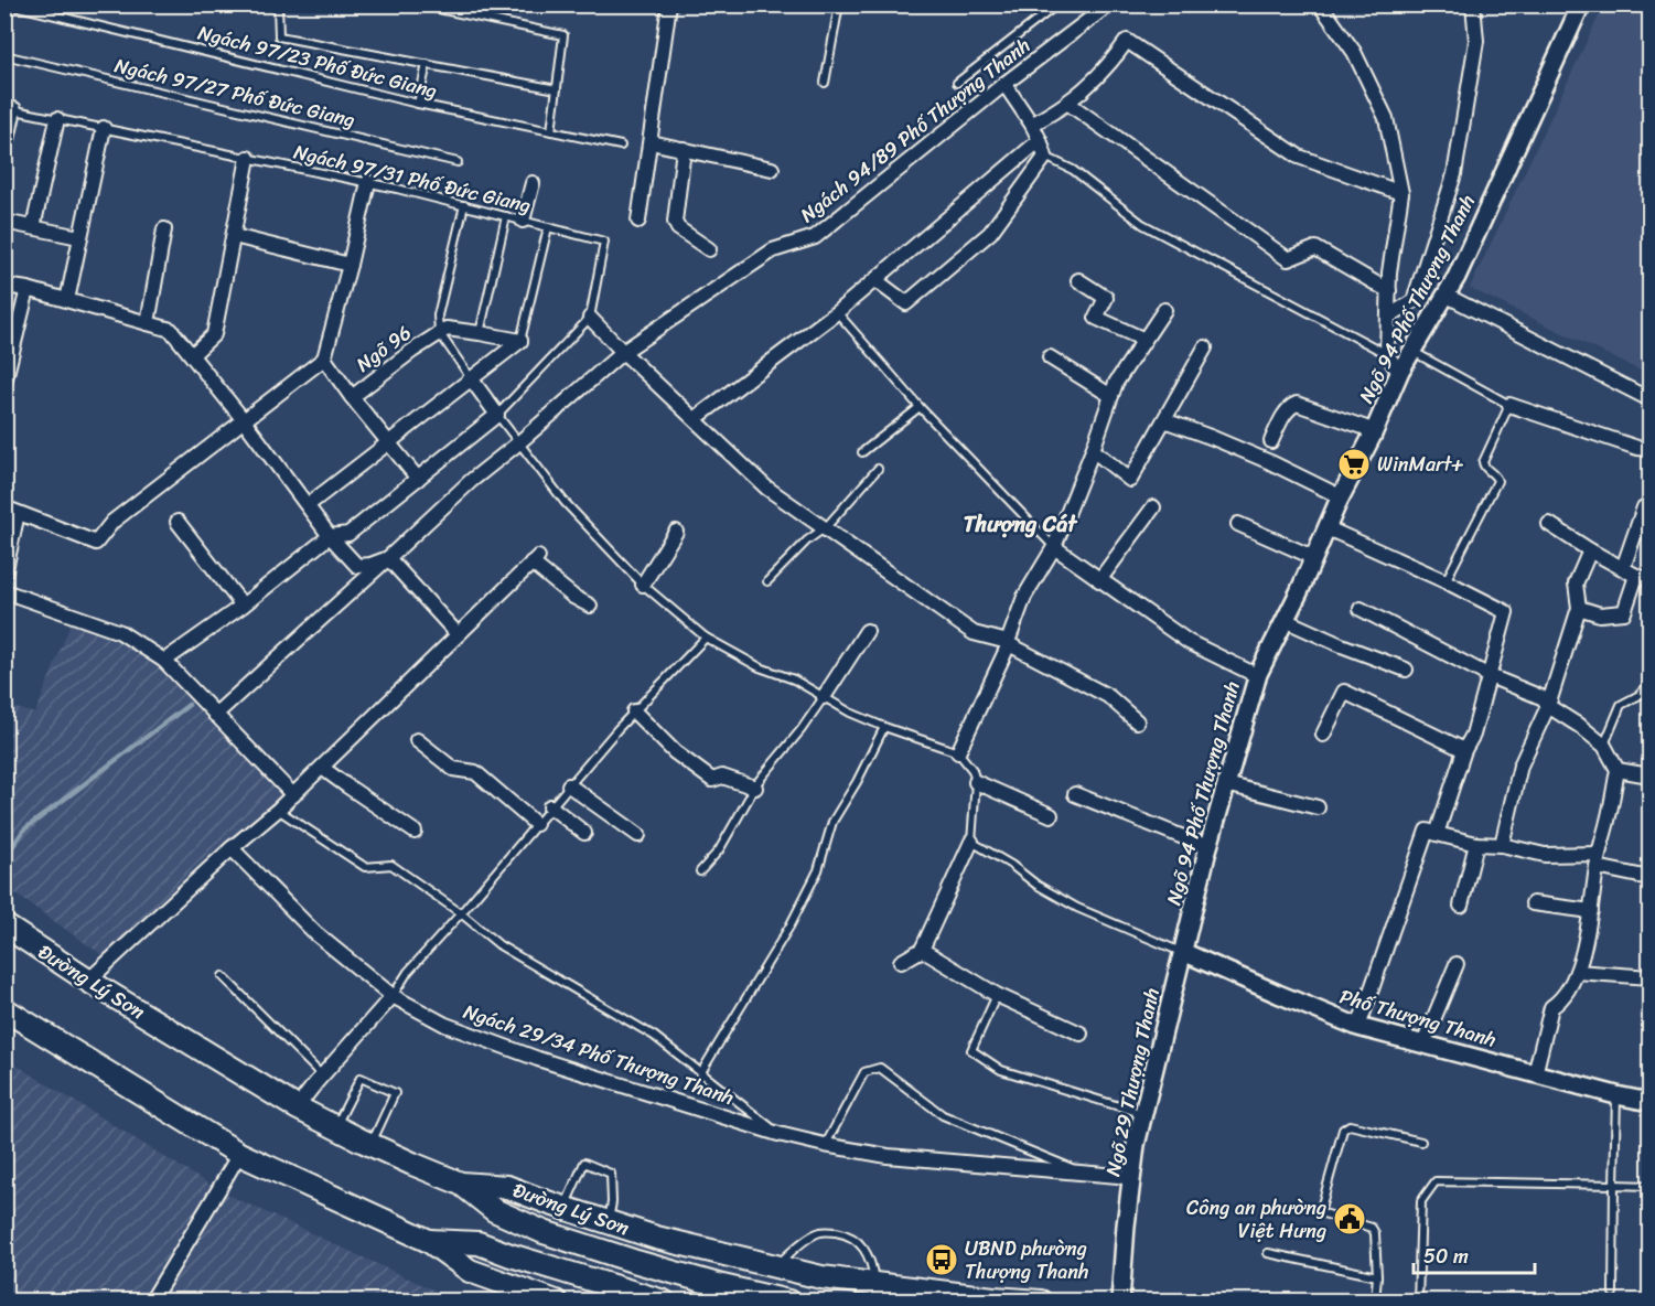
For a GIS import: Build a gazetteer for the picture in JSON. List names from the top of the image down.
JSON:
{
  "streets": {
    "highway": ["Đường Lý Sơn"],
    "street": [
      "Ngách 94/89 Phố Thượng Thanh",
      "Ngõ 94 Phố Thượng Thanh",
      "Ngõ 96",
      "Phố Thượng Thanh",
      "Ngách 29/34 Phố Thượng Thanh",
      "Ngõ 29 Thượng Thanh"
    ],
    "lane": ["Ngách 97/23 Phố Đức Giang", "Ngách 97/27 Phố Đức Giang", "Ngách 97/31 Phố Đức Giang"]
  },
  "crossings": [
    ["Ngõ 94 Phố Thượng Thanh", "Phố Thượng Thanh"],
    ["Ngõ 94 Phố Thượng Thanh", "Ngõ 29 Thượng Thanh"],
    ["Phố Thượng Thanh", "Ngõ 29 Thượng Thanh"],
    ["Ngách 29/34 Phố Thượng Thanh", "Ngõ 29 Thượng Thanh"]
  ],
  "districts": ["Thượng Cát"],
  "places": {
    "supermarket": ["WinMart+"],
    "public building": ["Công an phường Việt Hưng"],
    "bus stop": ["UBND phường Thượng Thanh"]
  },
  "scale_bar": "50 m"
}
